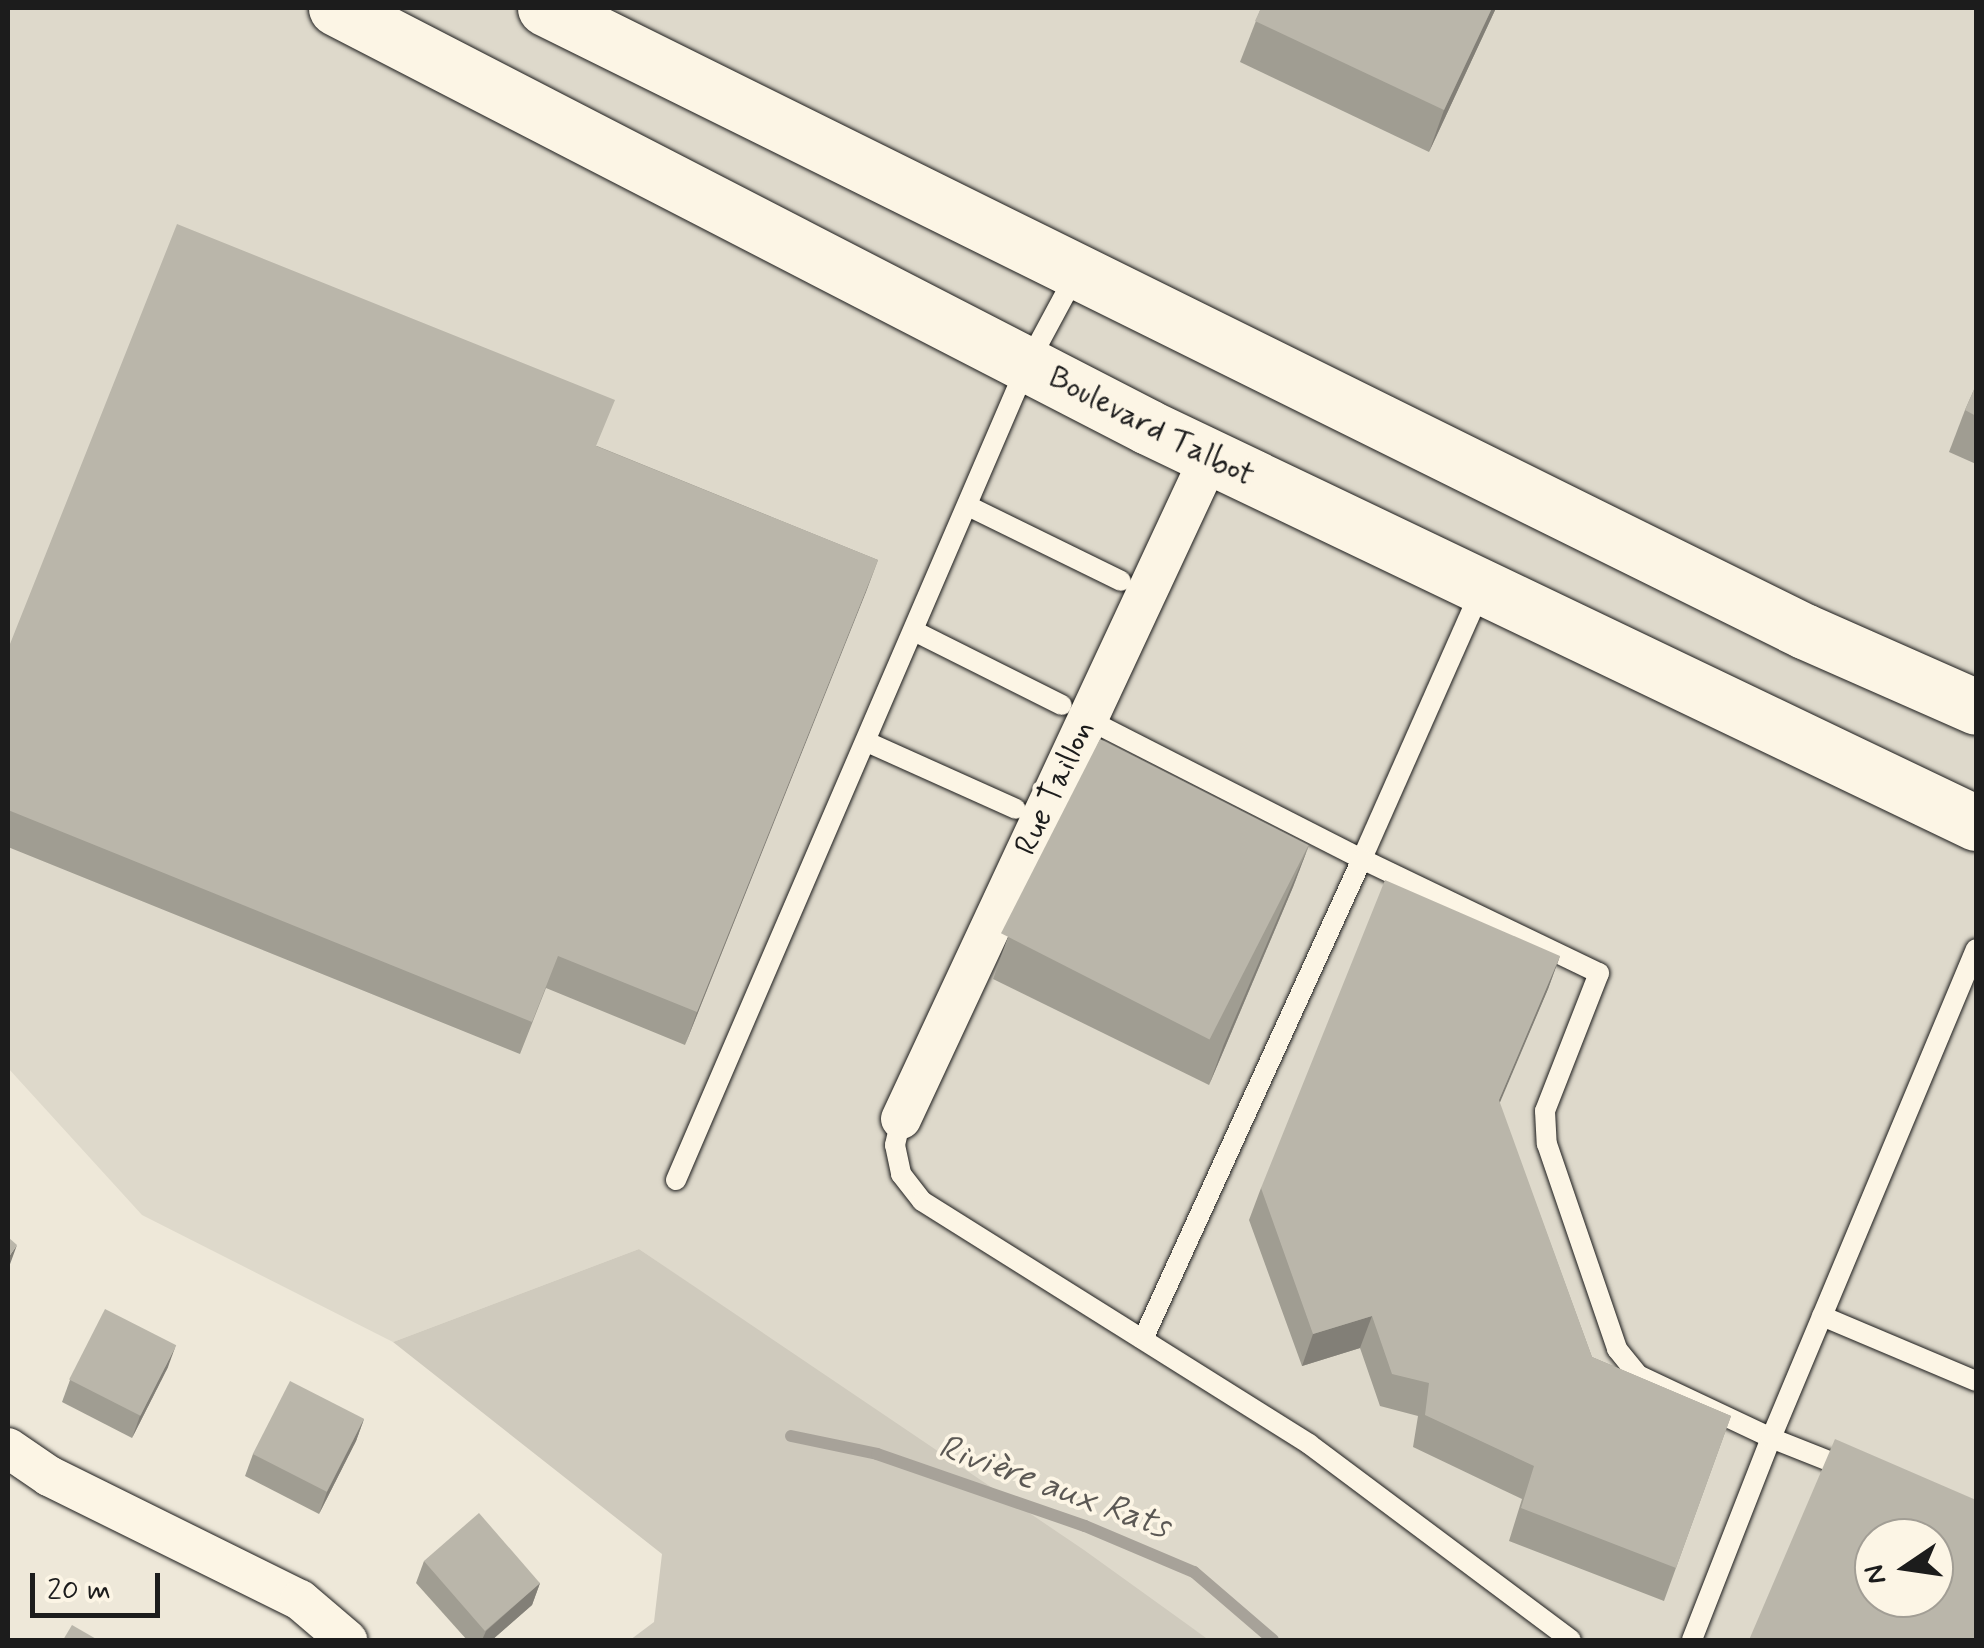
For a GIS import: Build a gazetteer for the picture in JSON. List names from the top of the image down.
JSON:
{
  "streets": {
    "main road": ["Boulevard Talbot"],
    "street": ["Rue Taillon"]
  },
  "crossings": [
    ["Boulevard Talbot", "Rue Taillon"]
  ],
  "water": ["Rivière aux Rats"],
  "scale_bar": "20 m",
  "north": "left"
}
